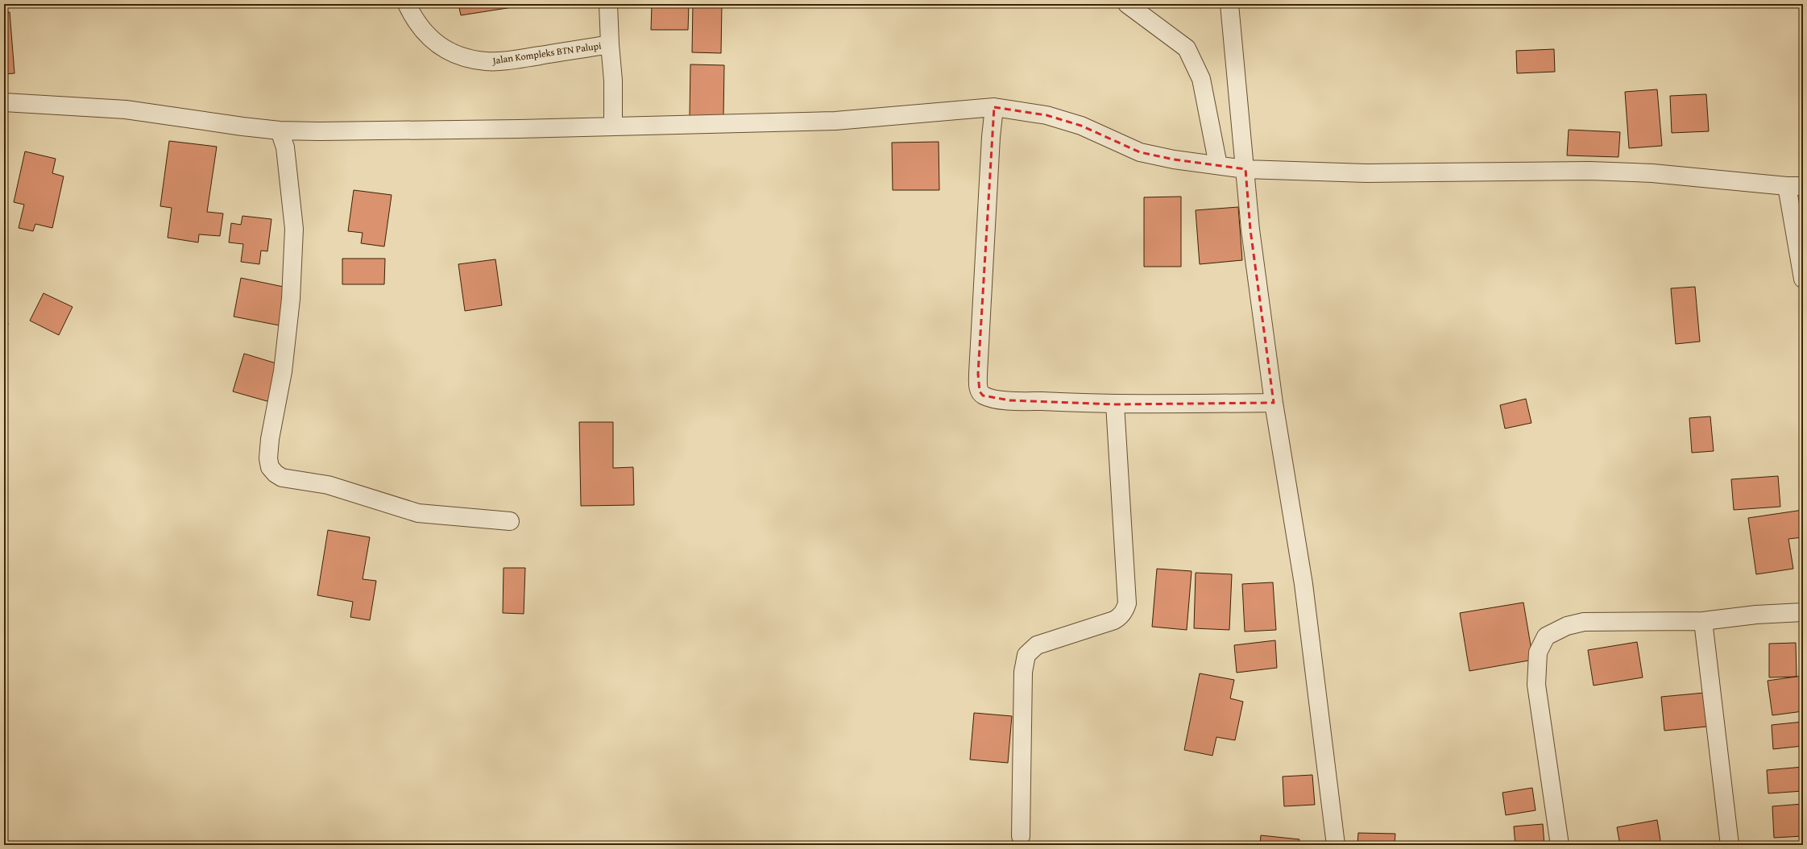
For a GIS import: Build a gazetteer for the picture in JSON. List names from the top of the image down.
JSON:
{
  "streets": {
    "street": ["Jalan Kompleks BTN Palupi"]
  }
}
